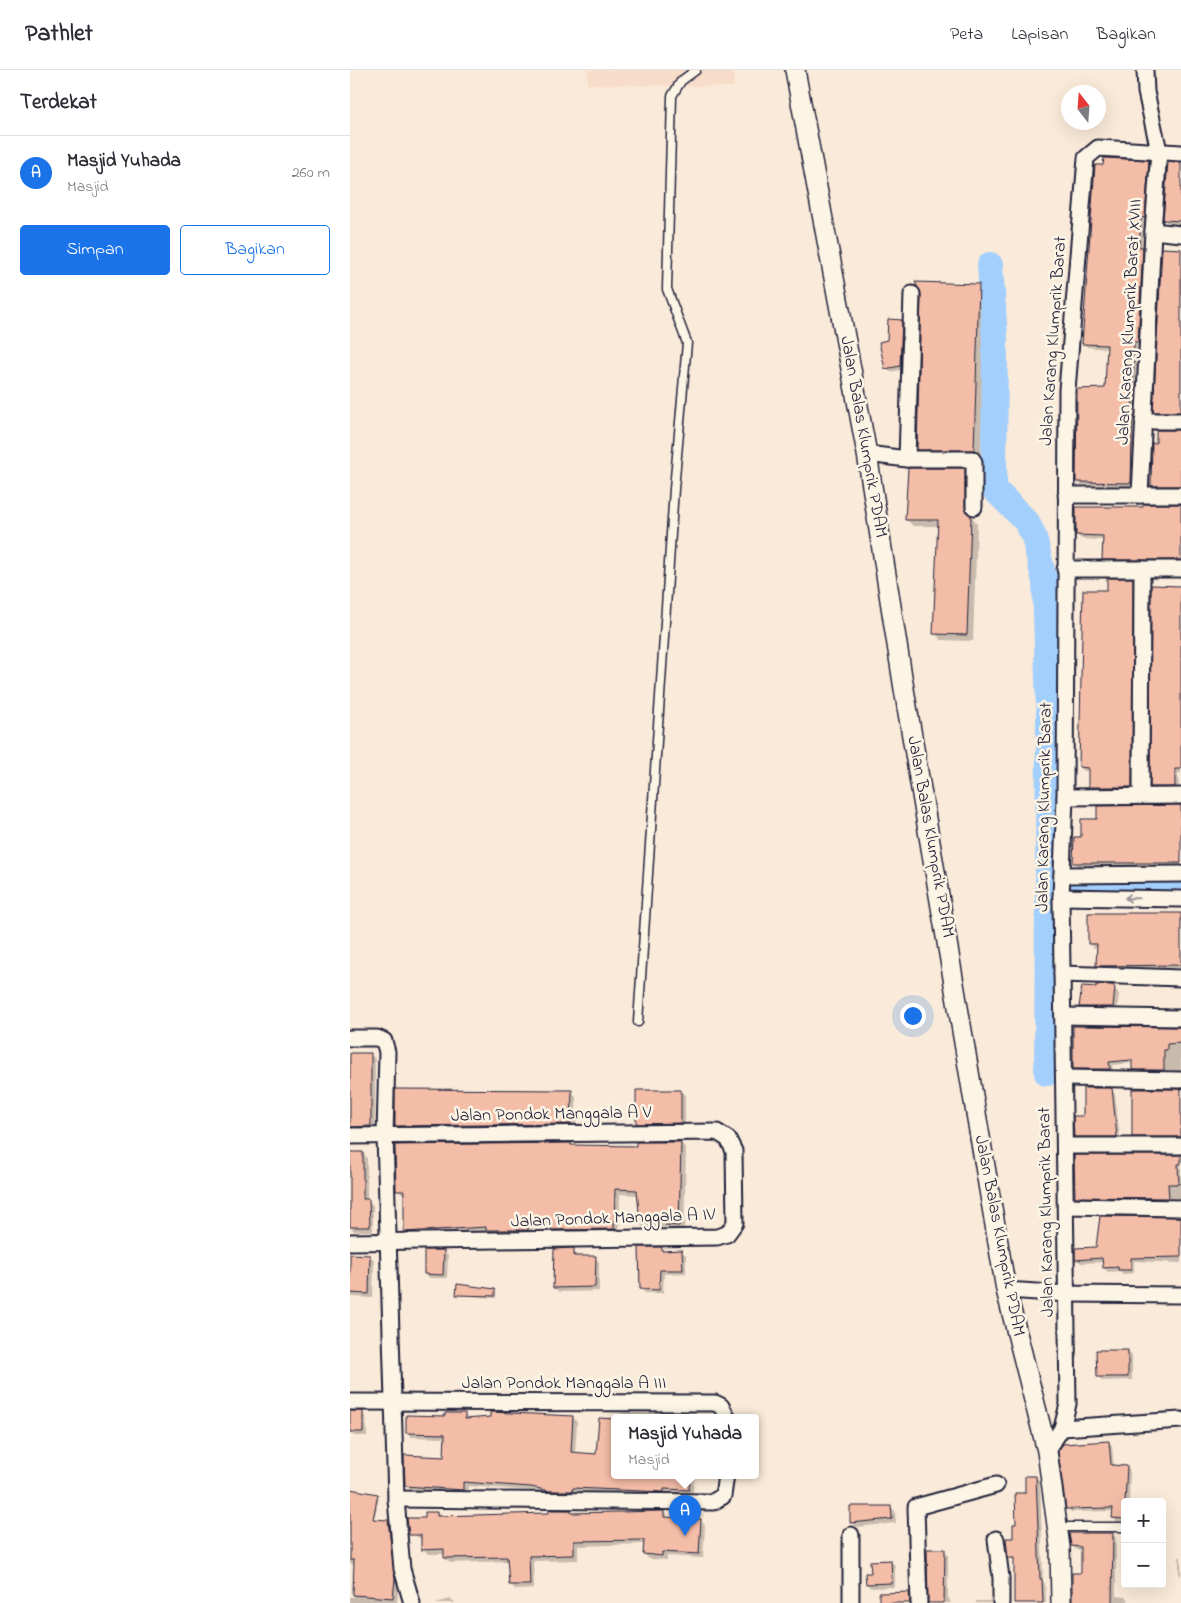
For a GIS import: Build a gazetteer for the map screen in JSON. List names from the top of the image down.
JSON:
{
  "streets": {
    "street": [
      "Jalan Karang Klumprik Barat XVIII",
      "Jalan Karang Klumprik Barat",
      "Jalan Balas Klumprik PDAM",
      "Jalan Pondok Manggala A V",
      "Jalan Pondok Manggala A IV",
      "Jalan Pondok Manggala A III"
    ]
  },
  "crossings": [
    ["Jalan Karang Klumprik Barat XVIII", "Jalan Karang Klumprik Barat"],
    ["Jalan Karang Klumprik Barat", "Jalan Balas Klumprik PDAM"],
    ["Jalan Pondok Manggala A V", "Jalan Pondok Manggala A IV"]
  ],
  "north": "top",
  "page": {
    "header": "Pathlet",
    "nav": ["Peta", "Lapisan", "Bagikan"],
    "heading": "Terdekat",
    "list": [
      {
        "mark": "A",
        "name": "Masjid Yuhada",
        "note": "Masjid",
        "value": "260 m"
      }
    ],
    "buttons": ["Simpan", "Bagikan"],
    "popup": ["Masjid Yuhada", "Masjid"],
    "pins": "A",
    "map_buttons": ["+", "−"]
  }
}
